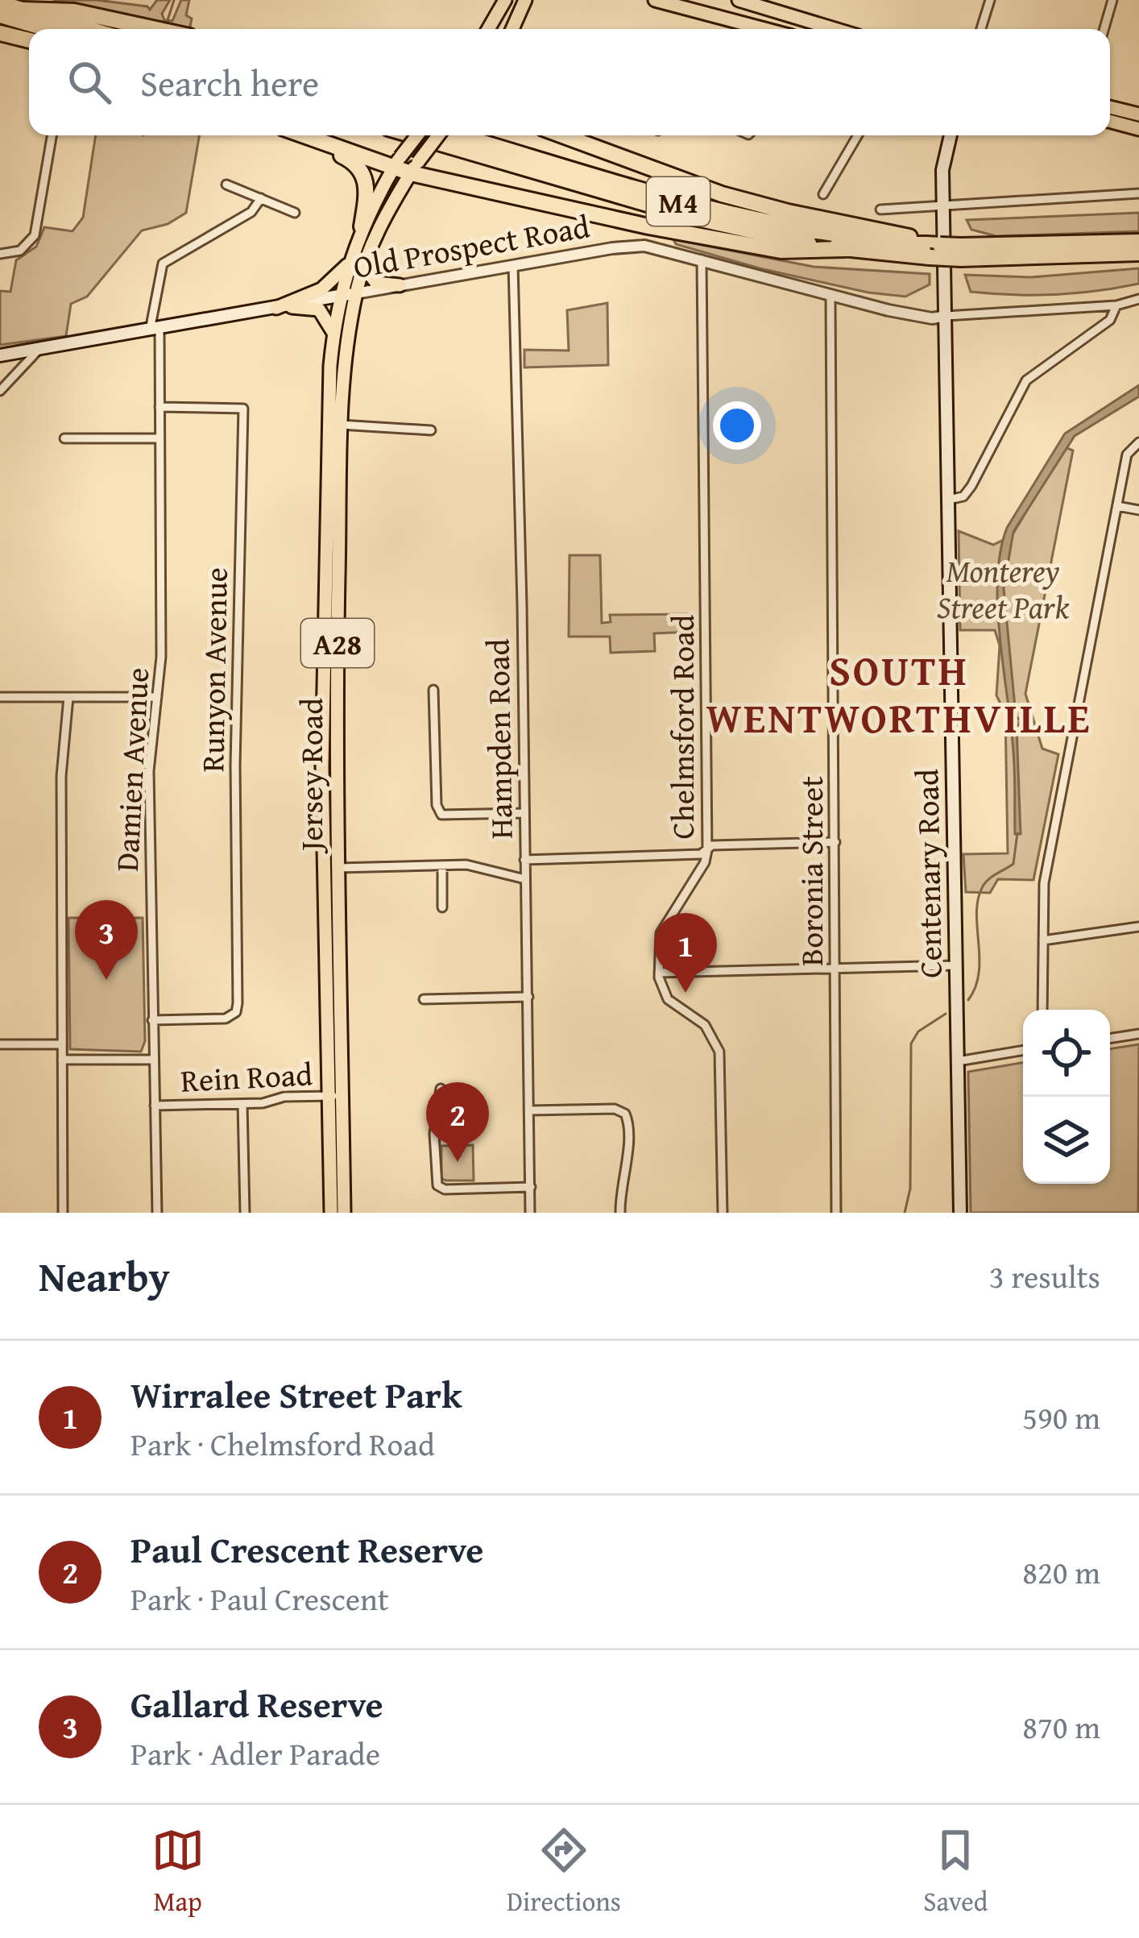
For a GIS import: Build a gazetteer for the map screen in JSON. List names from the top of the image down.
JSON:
{
  "streets": {
    "highway": ["M4", "A28", "Jersey Road"],
    "main road": ["Old Prospect Road", "Centenary Road"],
    "street": [
      "Runyon Avenue",
      "Chelmsford Road",
      "Hampden Road",
      "Damien Avenue",
      "Boronia Street",
      "Rein Road"
    ]
  },
  "crossings": [
    ["Old Prospect Road", "Chelmsford Road"],
    ["Old Prospect Road", "Hampden Road"],
    ["Old Prospect Road", "Damien Avenue"],
    ["Old Prospect Road", "Jersey Road"],
    ["Old Prospect Road", "Boronia Street"],
    ["Old Prospect Road", "Centenary Road"],
    ["Runyon Avenue", "Damien Avenue"],
    ["Damien Avenue", "Rein Road"],
    ["Jersey Road", "Rein Road"]
  ],
  "districts": ["SOUTH WENTWORTHVILLE"],
  "parks": ["Monterey Street Park"],
  "page": {
    "search": "Search here",
    "pins": ["3", "1", "2"],
    "heading": ["Nearby", "3 results"],
    "list": [
      {
        "mark": "1",
        "name": "Wirralee Street Park",
        "note": "Park · Chelmsford Road",
        "value": "590 m"
      },
      {
        "mark": "2",
        "name": "Paul Crescent Reserve",
        "note": "Park · Paul Crescent",
        "value": "820 m"
      },
      {
        "mark": "3",
        "name": "Gallard Reserve",
        "note": "Park · Adler Parade",
        "value": "870 m"
      }
    ],
    "nav": ["Map", "Directions", "Saved"]
  }
}
